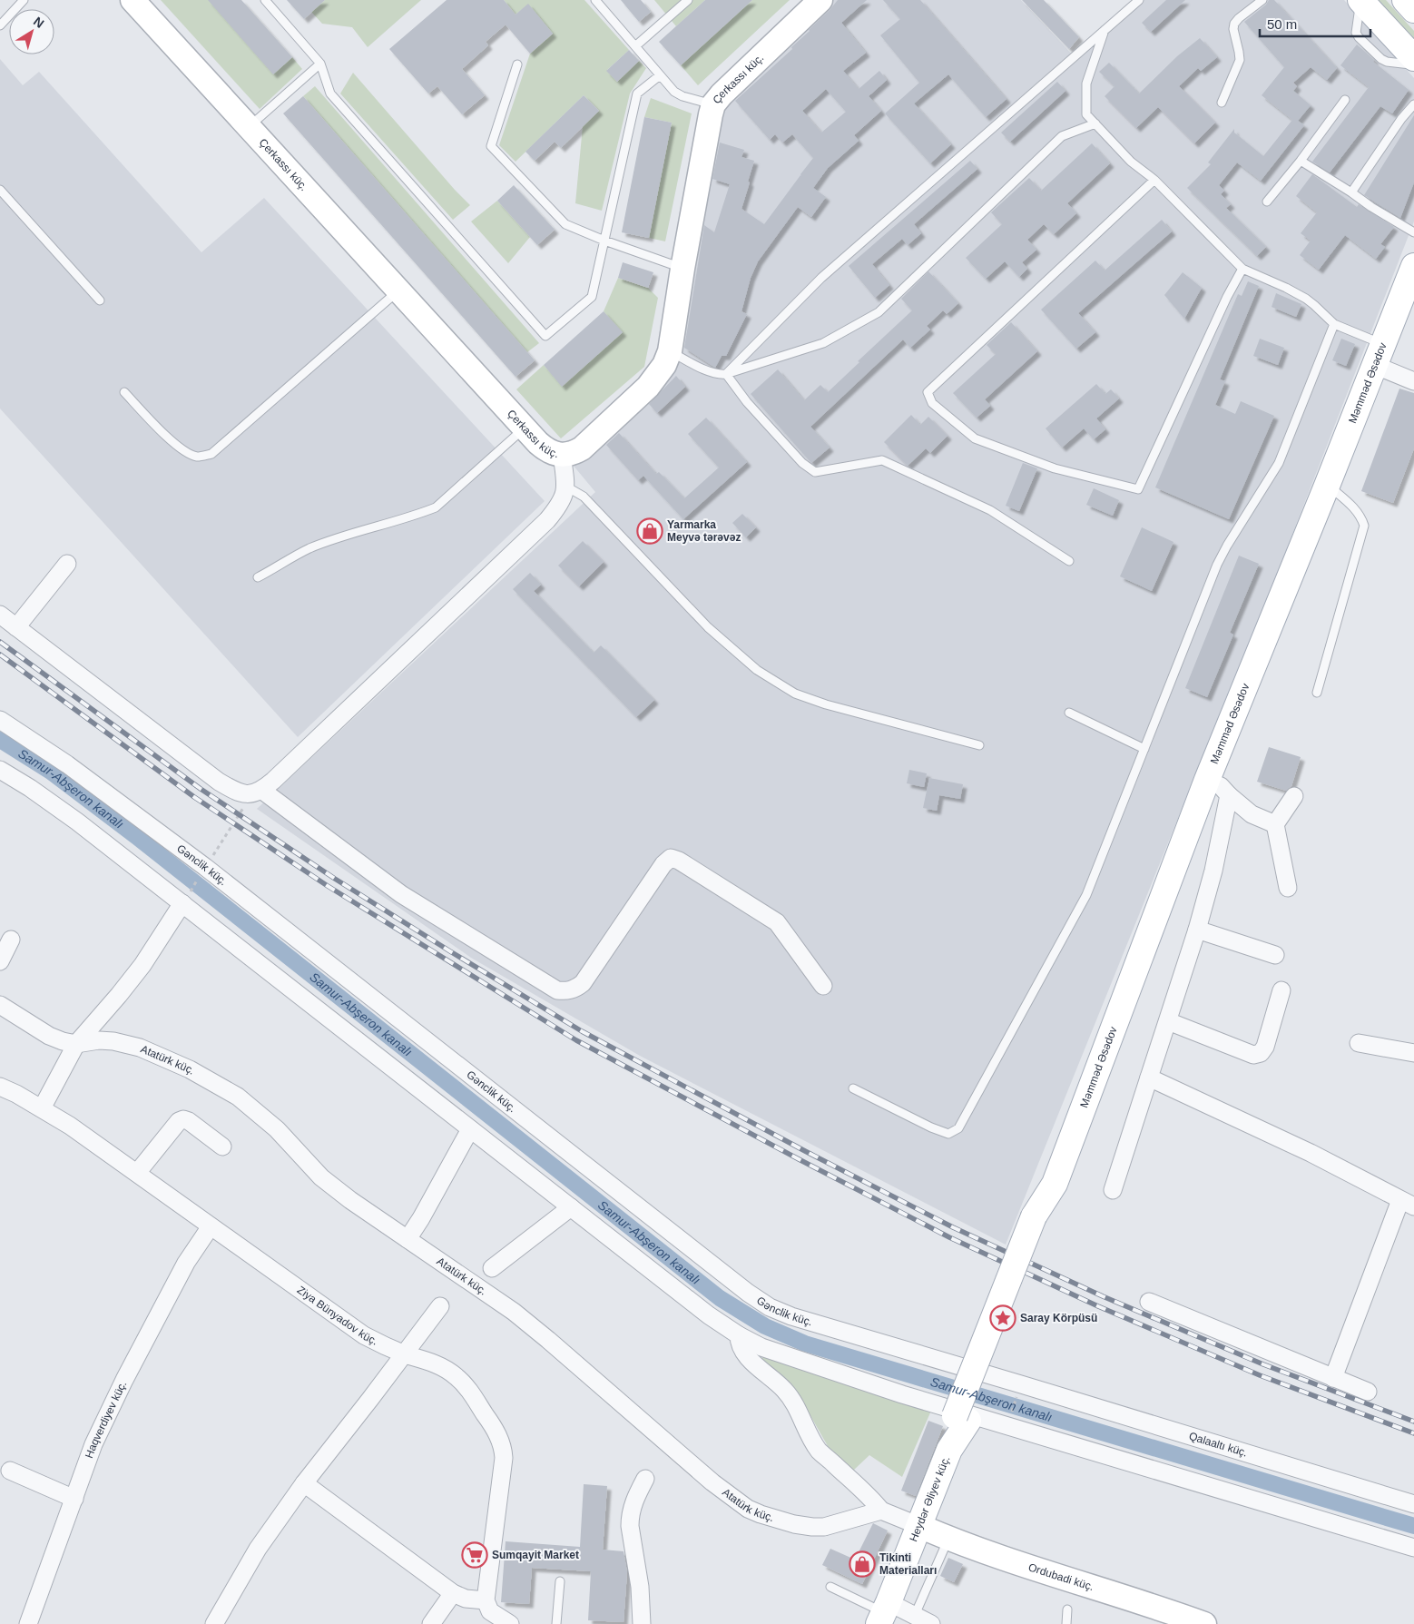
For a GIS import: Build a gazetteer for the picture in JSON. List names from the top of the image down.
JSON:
{
  "streets": {
    "main road": ["Məmməd Əsədov", "Heydər Əliyev küç."],
    "street": [
      "Çerkassı küç.",
      "Gənclik küç.",
      "Atatürk küç.",
      "Ziya Bünyadov küç.",
      "Haqverdiyev küç.",
      "Qalaaltı küç.",
      "Ordubadi küç."
    ]
  },
  "crossings": [
    ["Məmməd Əsədov", "Heydər Əliyev küç."],
    ["Gənclik küç.", "Qalaaltı küç."],
    ["Ziya Bünyadov küç.", "Haqverdiyev küç."],
    ["Heydər Əliyev küç.", "Ordubadi küç."]
  ],
  "water": ["Samur-Abşeron kanalı"],
  "places": {
    "shop": ["Yarmarka Meyvә tәrәvәz", "Tikinti Materialları"],
    "place": ["Saray Körpüsü"],
    "supermarket": ["Sumqayit Market"]
  },
  "scale_bar": "50 m",
  "north": "top right"
}
